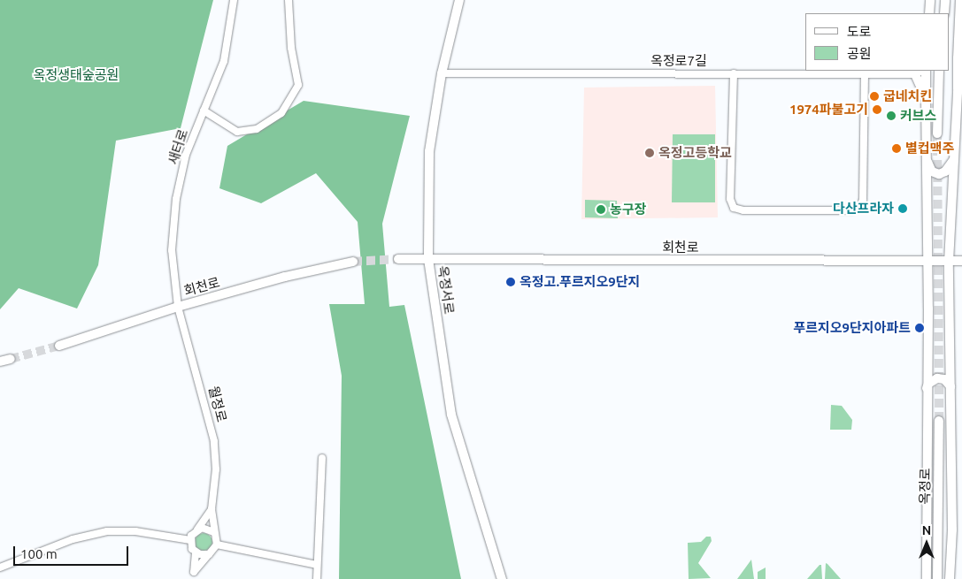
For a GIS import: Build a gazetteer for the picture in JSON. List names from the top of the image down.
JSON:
{
  "streets": {
    "main road": ["회천로", "옥정서로", "옥정로"],
    "street": ["옥정로7길", "새터로", "월정로"]
  },
  "crossings": [
    ["옥정로7길", "옥정서로"],
    ["새터로", "회천로"],
    ["새터로", "월정로"],
    ["회천로", "옥정서로"],
    ["회천로", "월정로"]
  ],
  "parks": ["옥정생태숲공원"],
  "places": [
    "굽네치킨",
    "1974파불고기",
    "커브스",
    "별컵맥주",
    "옥정고등학교",
    "다산프라자",
    "농구장",
    "옥정고.푸르지오9단지",
    "푸르지오9단지아파트"
  ],
  "legend": ["도로", "공원"],
  "scale_bar": "100 m",
  "north": "top"
}
